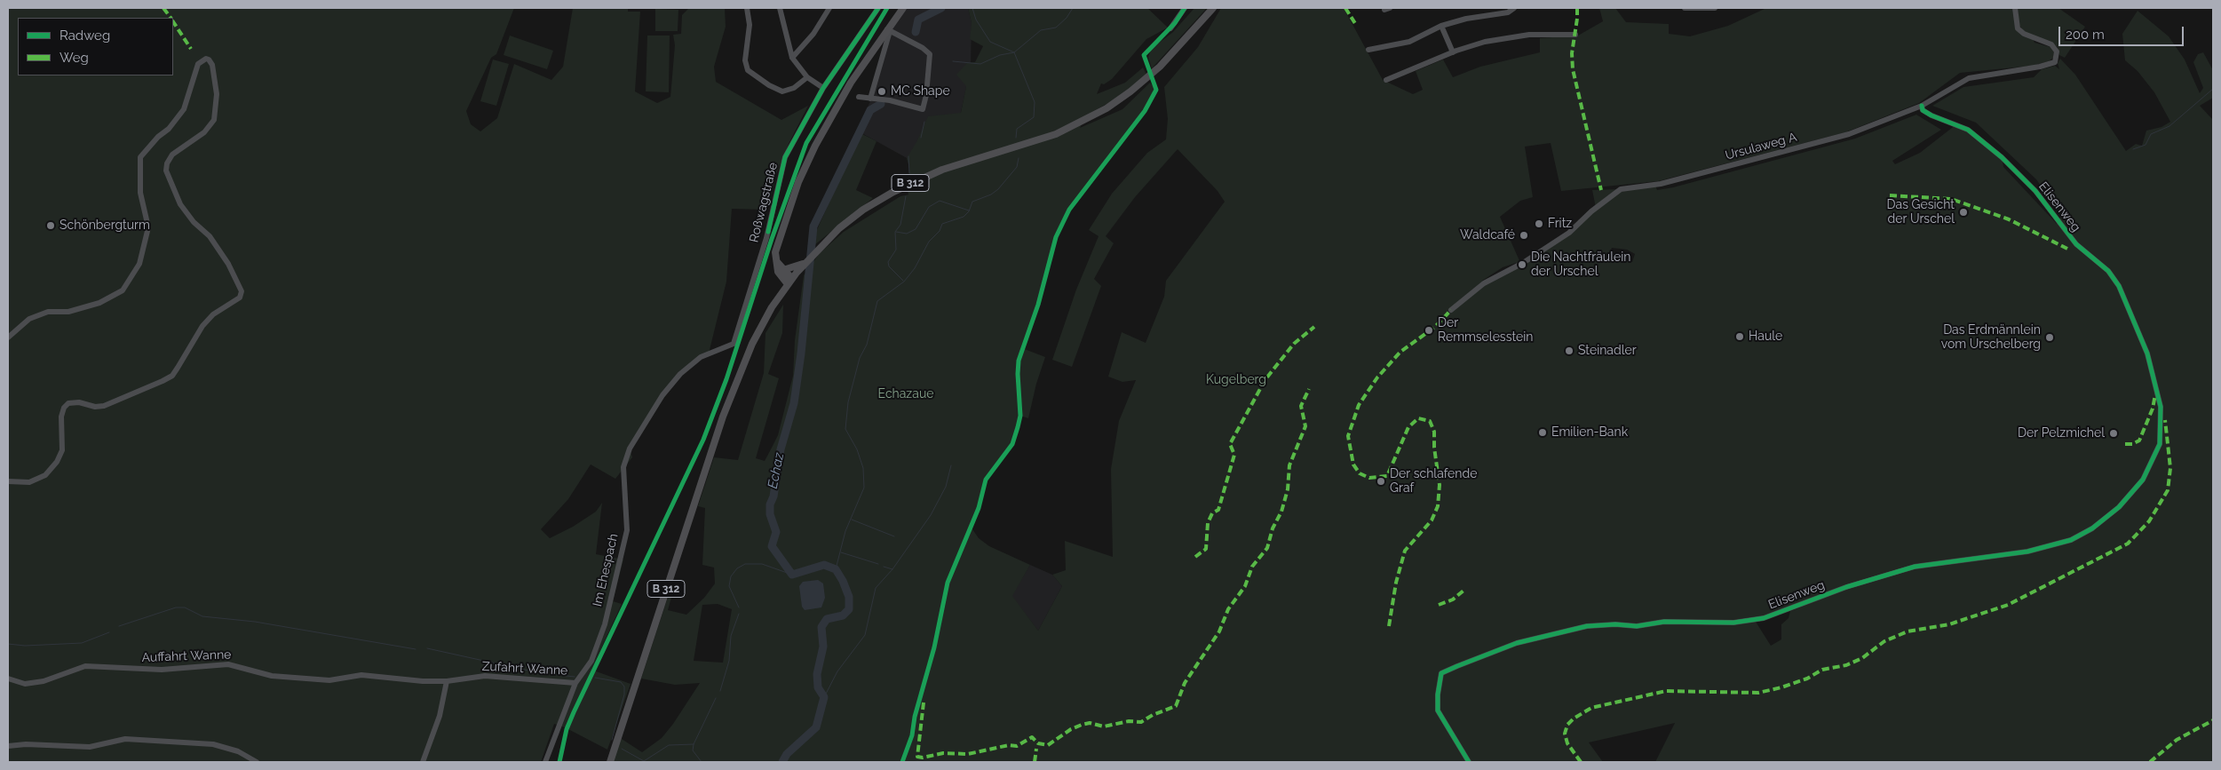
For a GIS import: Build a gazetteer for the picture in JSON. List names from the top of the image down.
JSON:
{
  "streets": {
    "main road": ["B 312"],
    "street": [
      "Ursulaweg A",
      "Roßwagstraße",
      "Elisenweg",
      "Im Ehespach",
      "Auffahrt Wanne",
      "Zufahrt Wanne"
    ]
  },
  "crossings": [
    ["Ursulaweg A", "Elisenweg"],
    ["Roßwagstraße", "Im Ehespach"],
    ["Im Ehespach", "Zufahrt Wanne"],
    ["Auffahrt Wanne", "Zufahrt Wanne"]
  ],
  "water": ["Echaz"],
  "parks": ["Kugelberg", "Echazaue"],
  "places": [
    "MC Shape",
    "Das Gesicht der Urschel",
    "Fritz",
    "Schönbergturm",
    "Waldcafé",
    "Die Nachtfräulein der Urschel",
    "Der Remmselesstein",
    "Haule",
    "Das Erdmännlein vom Urschelberg",
    "Steinadler",
    "Emilien-Bank",
    "Der Pelzmichel",
    "Der schlafende Graf"
  ],
  "legend": ["Radweg", "Weg"],
  "scale_bar": "200 m"
}
